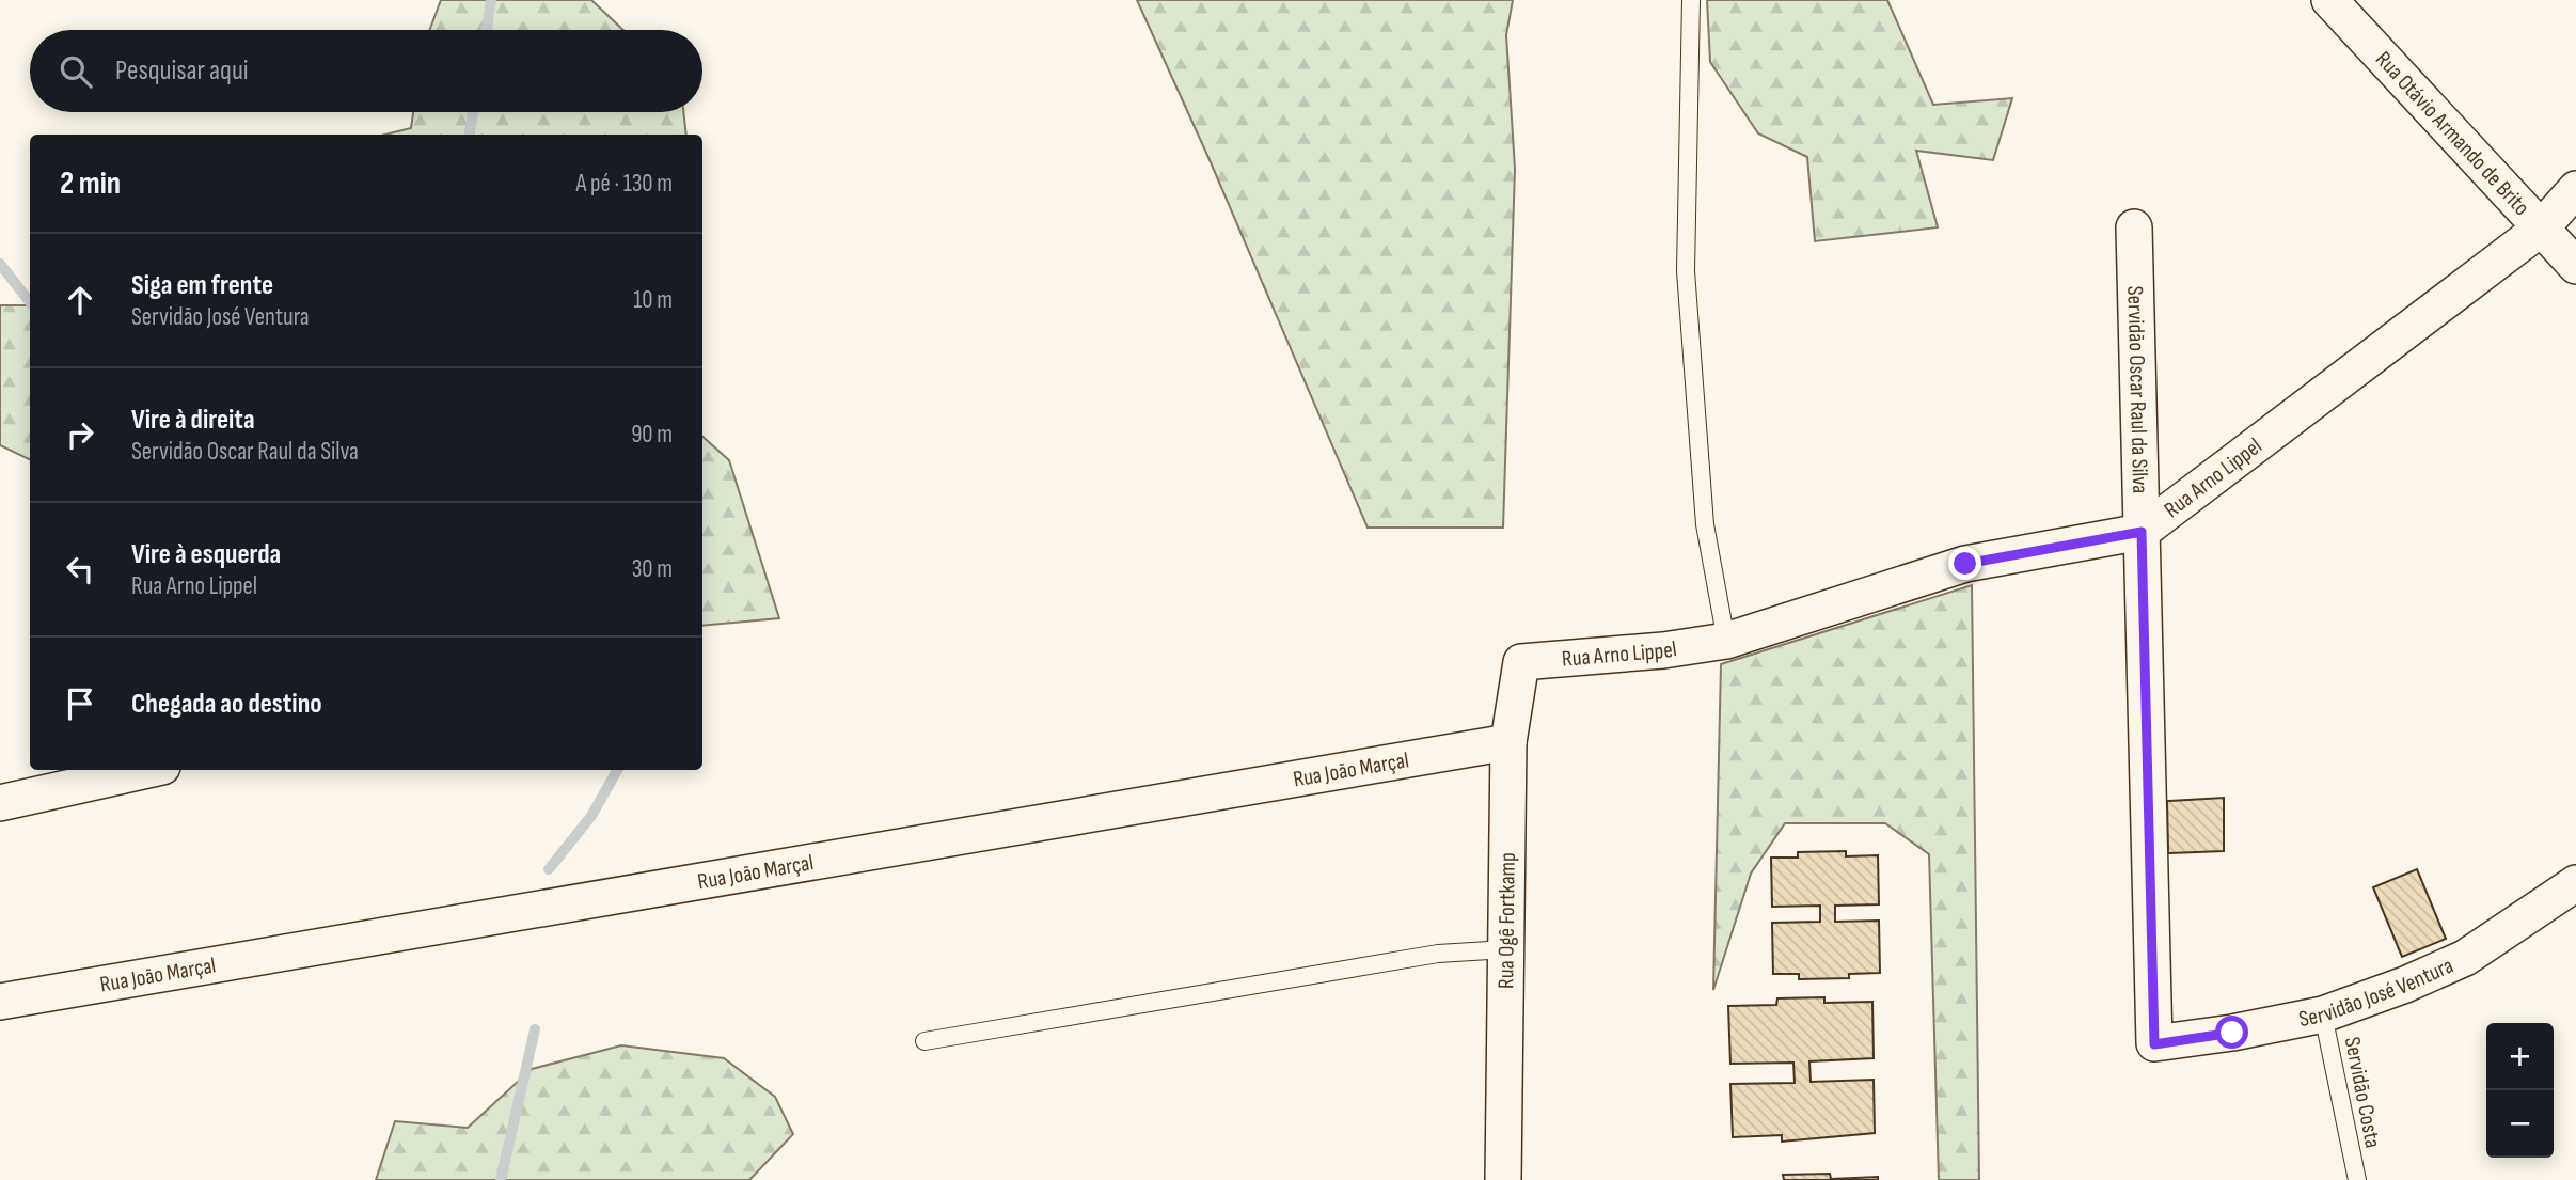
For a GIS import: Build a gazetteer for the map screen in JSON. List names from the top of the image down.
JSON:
{
  "streets": {
    "street": [
      "Rua Otávio Armando de Brito",
      "Servidão Oscar Raul da Silva",
      "Rua Arno Lippel",
      "Rua João Marçal",
      "Rua Ogê Fortkamp",
      "Servidão José Ventura"
    ],
    "lane": ["Servidão Costa"]
  },
  "crossings": [
    ["Rua Otávio Armando de Brito", "Rua Arno Lippel"],
    ["Servidão Oscar Raul da Silva", "Rua Arno Lippel"],
    ["Servidão Oscar Raul da Silva", "Servidão José Ventura"],
    ["Rua Arno Lippel", "Rua Ogê Fortkamp"],
    ["Rua João Marçal", "Rua Ogê Fortkamp"],
    ["Servidão José Ventura", "Servidão Costa"]
  ],
  "page": {
    "search": "Pesquisar aqui",
    "heading": ["2 min", "A pé · 130 m"],
    "list": [
      ["Siga em frente", "Servidão José Ventura", "10 m"],
      ["Vire à direita", "Servidão Oscar Raul da Silva", "90 m"],
      ["Vire à esquerda", "Rua Arno Lippel", "30 m"],
      "Chegada ao destino"
    ],
    "map_buttons": ["+", "−"]
  }
}
